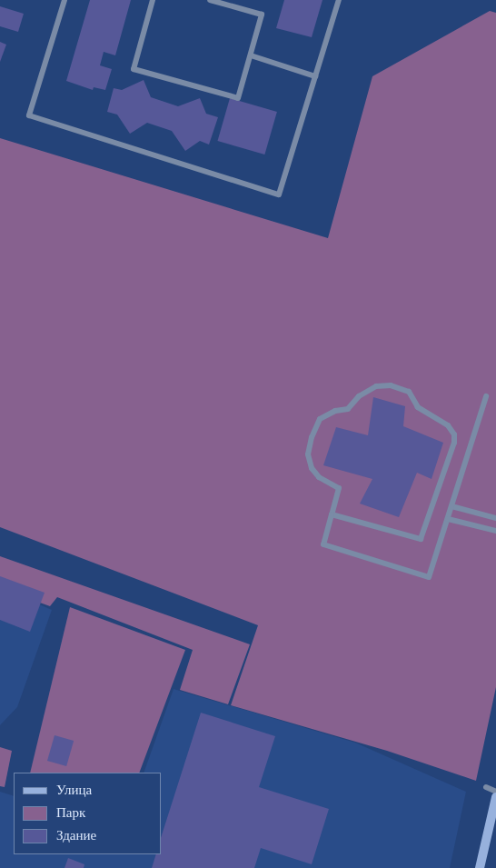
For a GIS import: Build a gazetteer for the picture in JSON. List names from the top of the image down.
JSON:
{
  "legend": ["Улица", "Парк", "Здание"]
}
